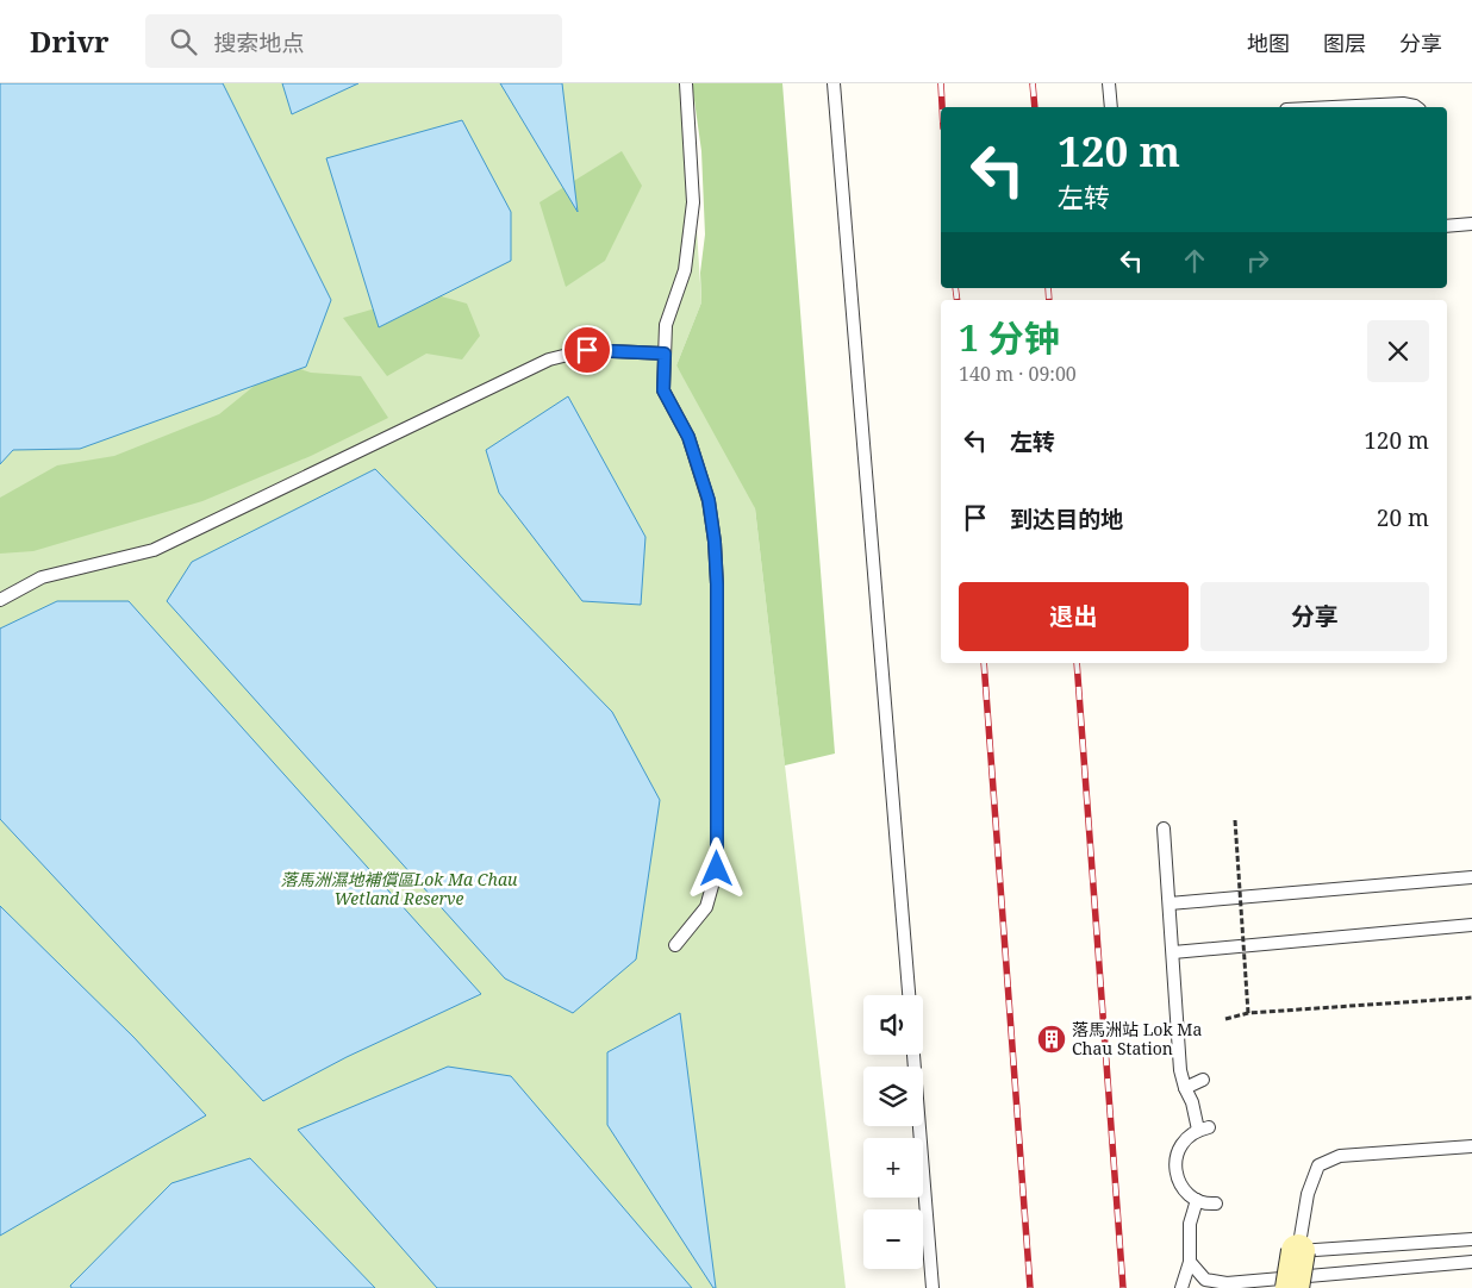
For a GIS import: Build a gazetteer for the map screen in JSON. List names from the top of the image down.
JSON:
{
  "parks": ["落馬洲濕地補償區Lok Ma Chau Wetland Reserve"],
  "places": {
    "building": ["落馬洲站 Lok Ma Chau Station"]
  },
  "page": {
    "header": "Drivr",
    "search": "搜索地点",
    "nav": ["地图", "图层", "分享"],
    "turn": ["120 m", "左转"],
    "heading": ["1 分钟", "140 m · 09:00"],
    "list": [
      {
        "name": "左转",
        "value": "120 m"
      },
      {
        "name": "到达目的地",
        "value": "20 m"
      }
    ],
    "buttons": ["退出", "分享"],
    "map_buttons": ["+", "−"]
  }
}
